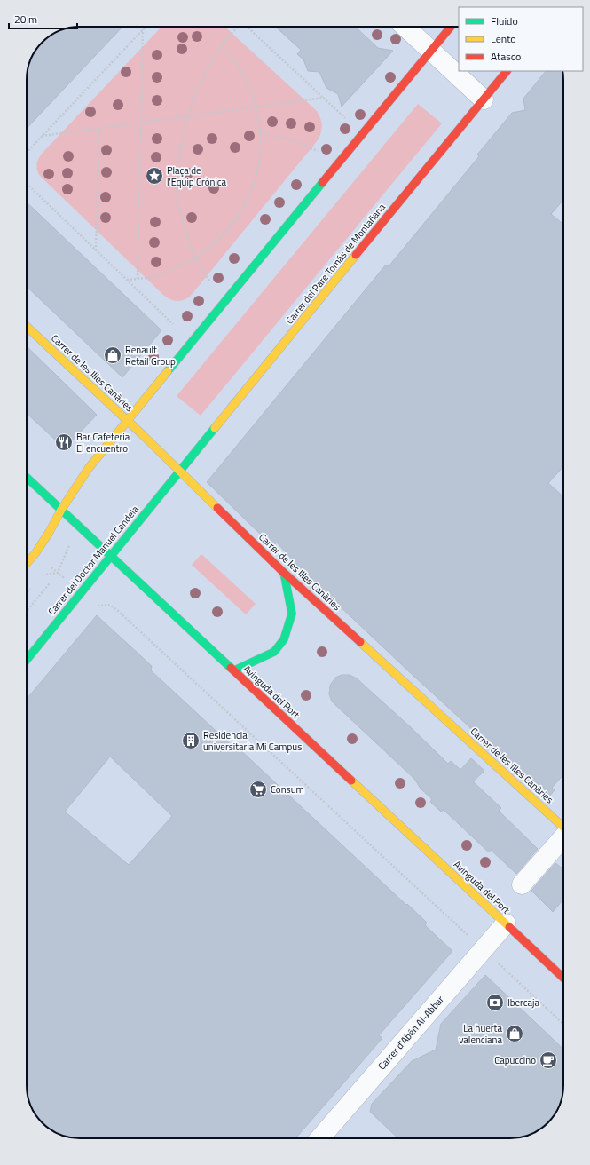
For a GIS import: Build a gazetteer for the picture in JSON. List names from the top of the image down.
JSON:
{
  "streets": {
    "main road": [
      "Carrer del Pare Tomás de Montañana",
      "Carrer de les Illes Canàries",
      "Carrer del Doctor Manuel Candela",
      "Avinguda del Port"
    ],
    "street": ["Carrer d'Abén Al-Abbar"]
  },
  "crossings": [
    ["Carrer del Pare Tomás de Montañana", "Carrer de les Illes Canàries"],
    ["Carrer del Pare Tomás de Montañana", "Carrer del Doctor Manuel Candela"],
    ["Carrer de les Illes Canàries", "Carrer del Doctor Manuel Candela"],
    ["Carrer del Doctor Manuel Candela", "Avinguda del Port"],
    ["Avinguda del Port", "Carrer d'Abén Al-Abbar"]
  ],
  "places": {
    "place": ["Plaça de l'Equip Crònica"],
    "shop": ["Renault Retail Group", "La huerta valenciana"],
    "restaurant": ["Bar Cafeteria El encuentro"],
    "building": ["Residencia universitaria Mi Campus"],
    "supermarket": ["Consum"],
    "bank": ["Ibercaja"],
    "cafe": ["Capuccino"]
  },
  "legend": ["Fluido", "Lento", "Atasco"],
  "scale_bar": "20 m"
}
